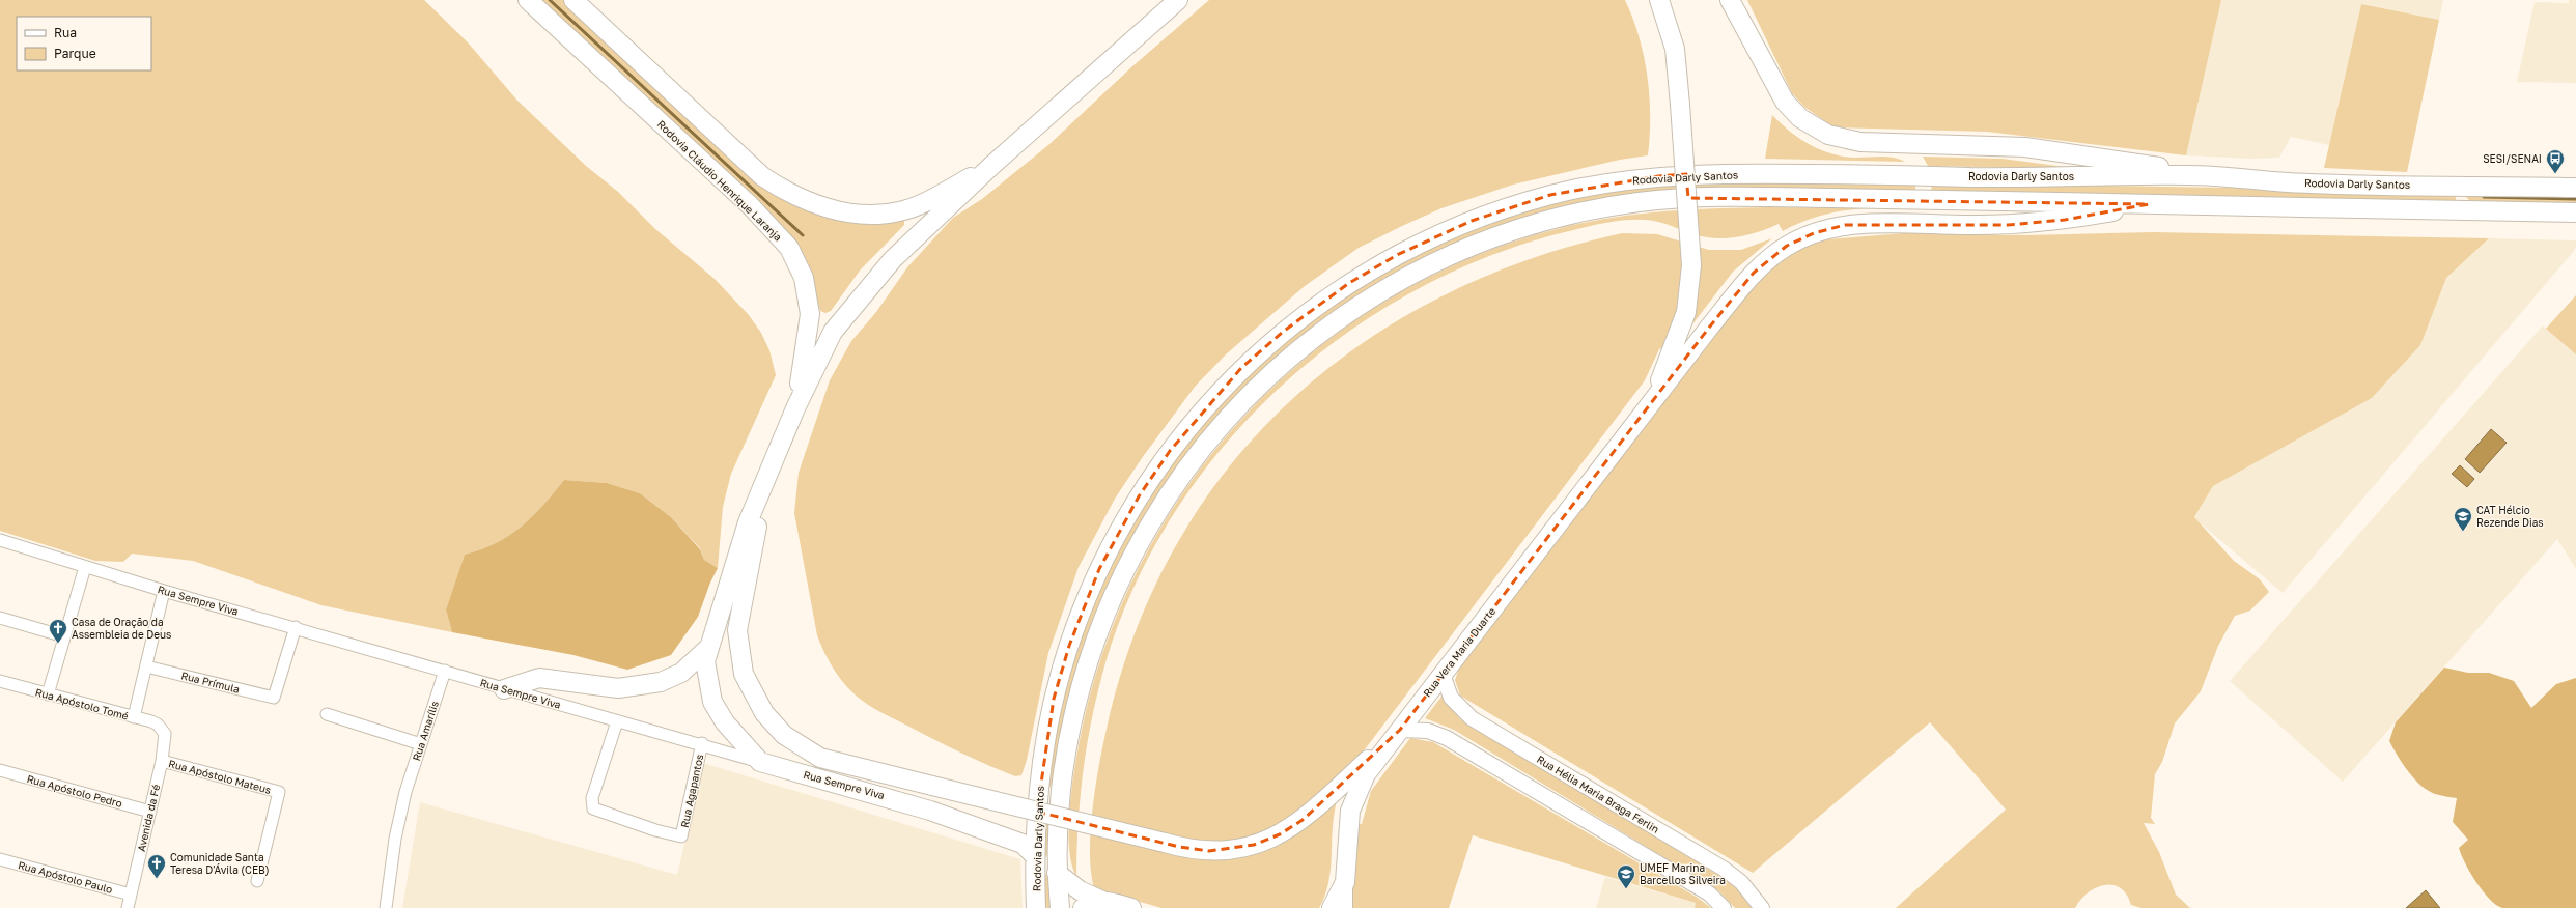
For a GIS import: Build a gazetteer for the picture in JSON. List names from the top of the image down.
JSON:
{
  "streets": {
    "main road": [
      "Rodovia Darly Santos",
      "Rodovia Cláudio Henrique Laranja",
      "Rua Sempre Viva",
      "Rua Vera Maria Duarte"
    ],
    "street": [
      "Rua Prímula",
      "Rua Apóstolo Tomé",
      "Rua Amarílis",
      "Rua Apóstolo Mateus",
      "Rua Apóstolo Pedro",
      "Rua Agapantos",
      "Rua Hélia Maria Braga Ferlin",
      "Avenida da Fé",
      "Rua Apóstolo Paulo"
    ]
  },
  "crossings": [
    ["Rodovia Darly Santos", "Rua Sempre Viva"],
    ["Rua Sempre Viva", "Rua Prímula"],
    ["Rua Sempre Viva", "Rua Amarílis"],
    ["Rua Sempre Viva", "Rua Agapantos"],
    ["Rua Vera Maria Duarte", "Rua Hélia Maria Braga Ferlin"],
    ["Rua Apóstolo Tomé", "Avenida da Fé"],
    ["Rua Apóstolo Mateus", "Avenida da Fé"],
    ["Rua Apóstolo Pedro", "Avenida da Fé"],
    ["Avenida da Fé", "Rua Apóstolo Paulo"]
  ],
  "places": {
    "bus stop": ["SESI/SENAI"],
    "school or university": ["CAT Hélcio Rezende Dias", "UMEF Marina Barcellos Silveira"],
    "church": ["Casa de Oração da Assembleia de Deus", "Comunidade Santa Teresa D'Ávila (CEB)"]
  },
  "legend": ["Rua", "Parque"]
}
